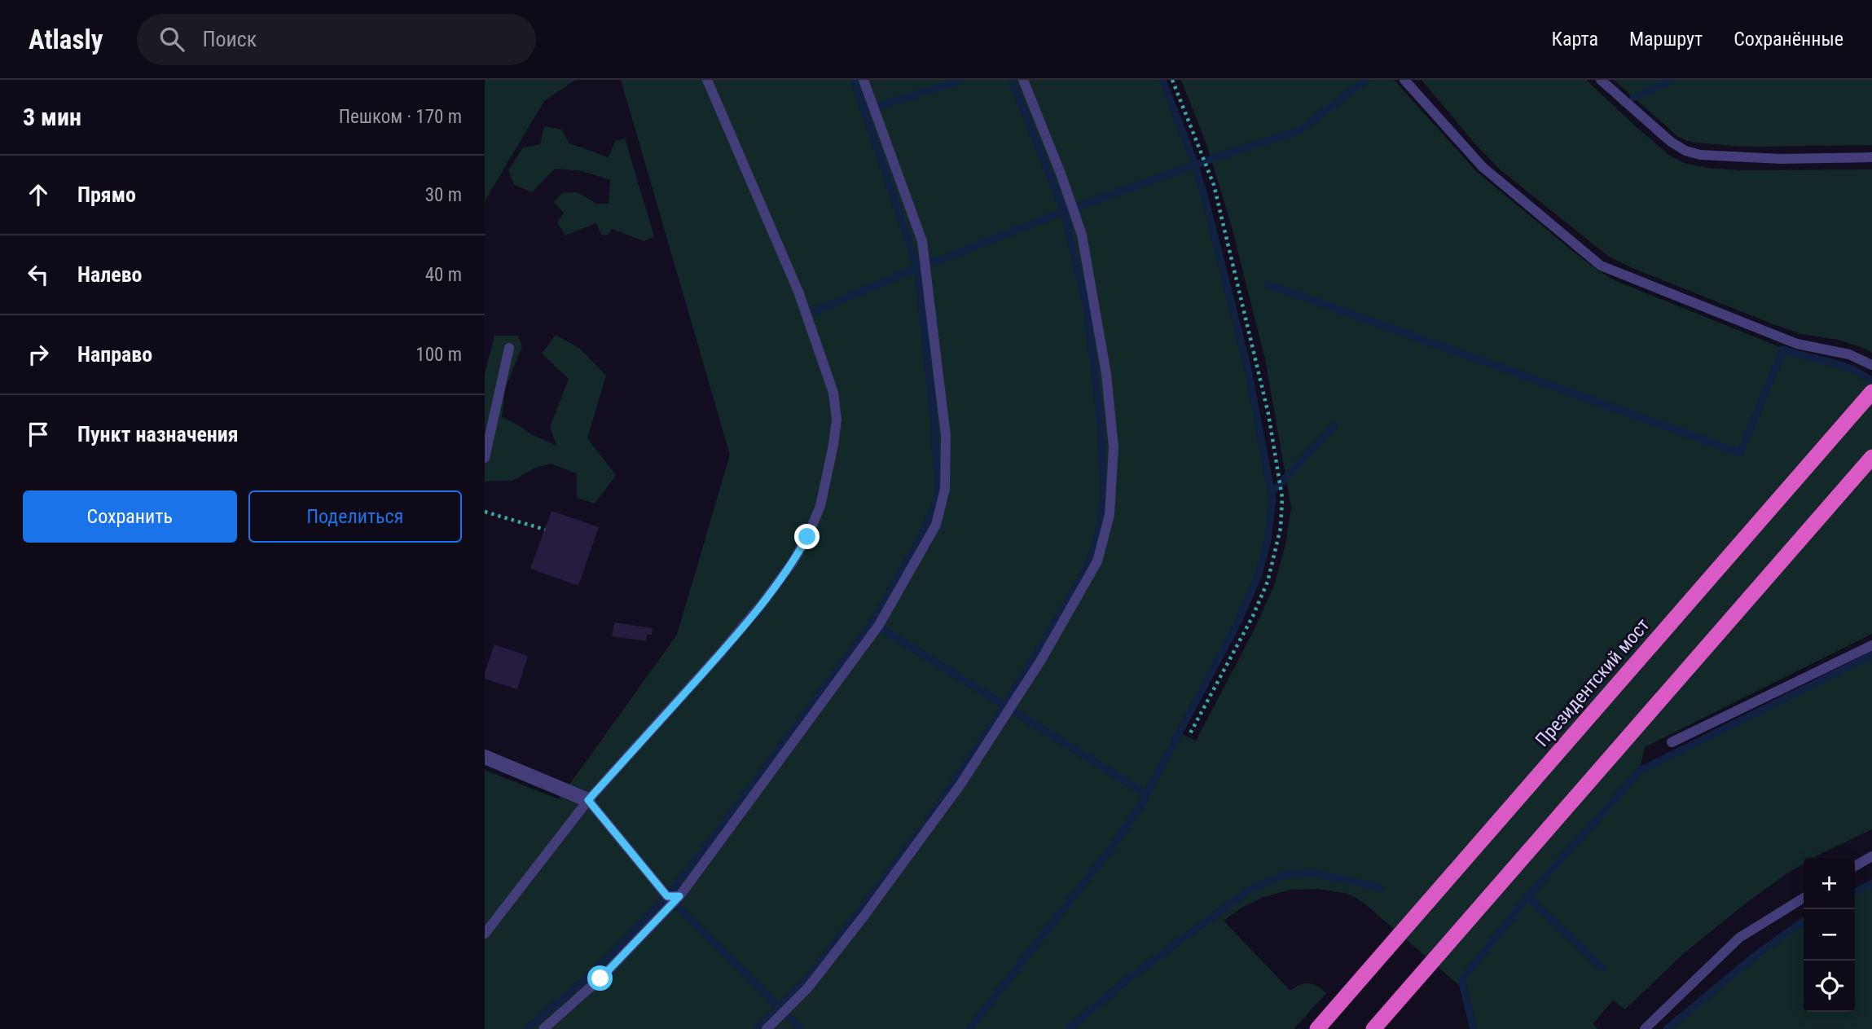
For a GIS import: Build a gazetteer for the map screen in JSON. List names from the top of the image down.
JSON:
{
  "streets": {
    "highway": ["Президентский мост"]
  },
  "page": {
    "header": "Atlasly",
    "search": "Поиск",
    "nav": ["Карта", "Маршрут", "Сохранённые"],
    "heading": ["3 мин", "Пешком · 170 m"],
    "list": [
      ["Прямо", "30 m"],
      ["Налево", "40 m"],
      ["Направо", "100 m"],
      "Пункт назначения"
    ],
    "buttons": ["Сохранить", "Поделиться"],
    "map_buttons": ["+", "−"]
  }
}
